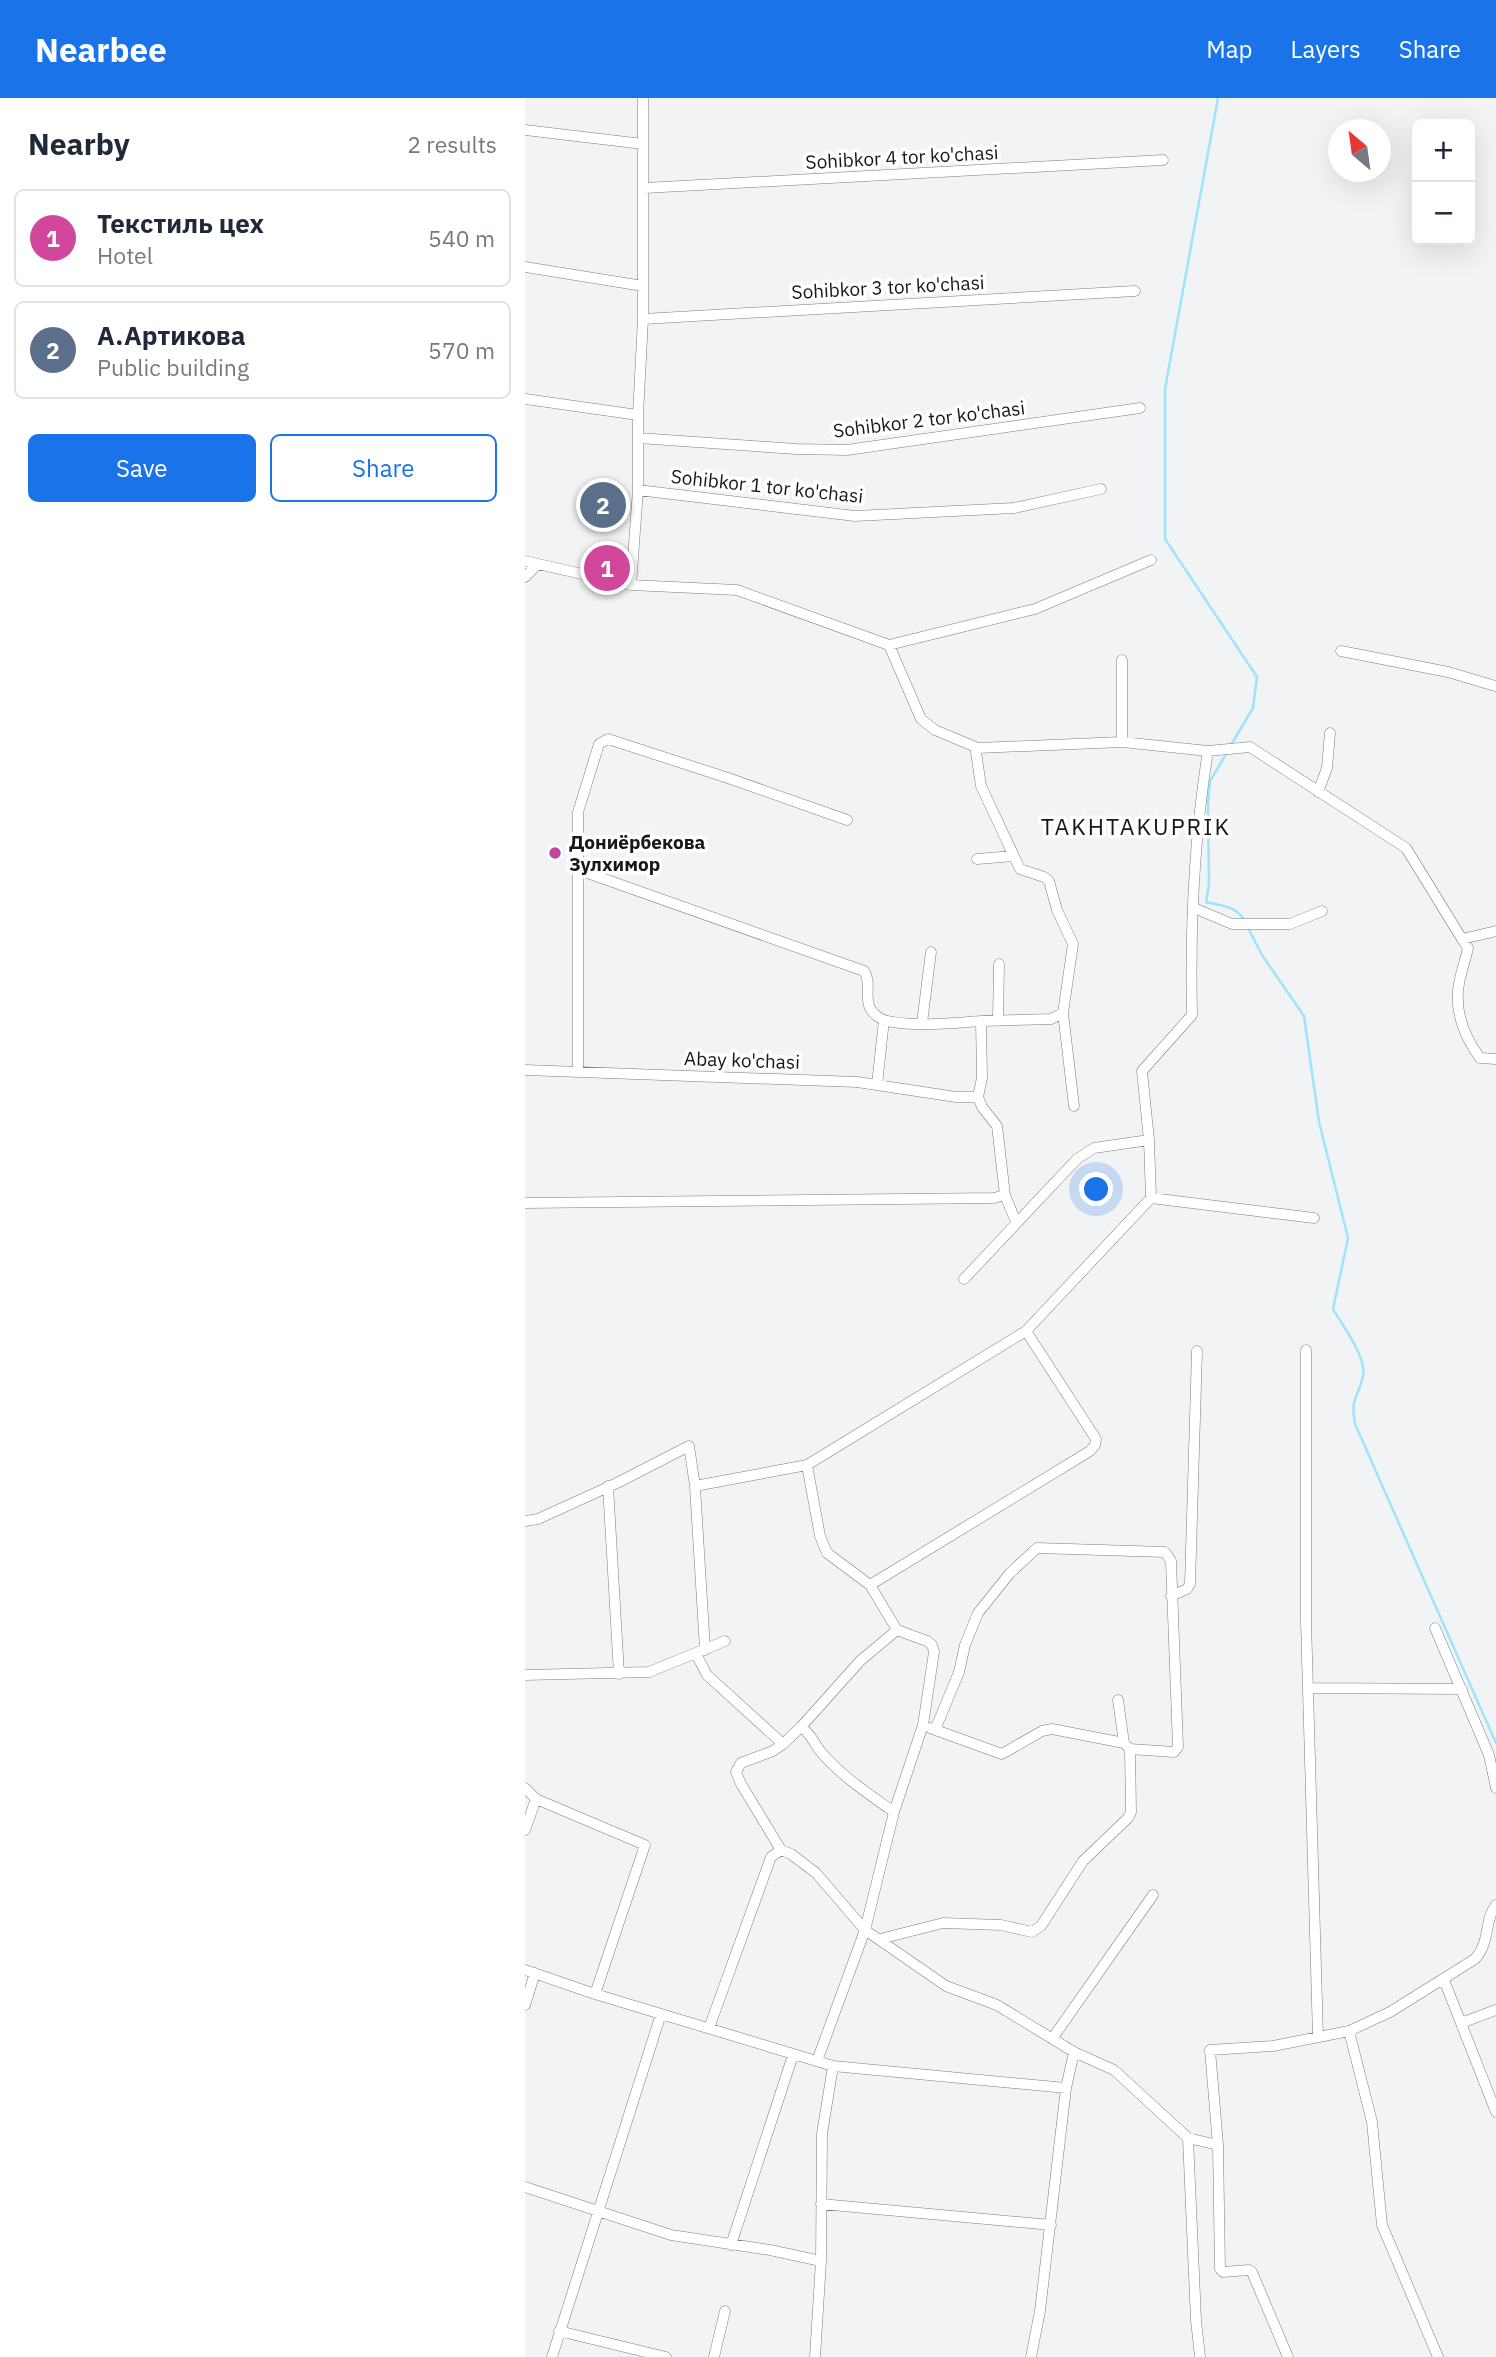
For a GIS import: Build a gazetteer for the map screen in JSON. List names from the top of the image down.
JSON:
{
  "streets": {
    "street": [
      "Sohibkor 4 tor ko'chasi",
      "Sohibkor 3 tor ko'chasi",
      "Sohibkor 2 tor ko'chasi",
      "Sohibkor 1 tor ko'chasi",
      "Abay ko'chasi"
    ]
  },
  "districts": ["TAKHTAKUPRIK"],
  "places": ["Дониёрбекова Зулхимор"],
  "north": "top left",
  "page": {
    "header": "Nearbee",
    "nav": ["Map", "Layers", "Share"],
    "heading": ["Nearby", "2 results"],
    "map_buttons": ["+", "−"],
    "list": [
      {
        "mark": "1",
        "name": "Текстиль цех",
        "note": "Hotel",
        "value": "540 m"
      },
      {
        "mark": "2",
        "name": "А.Артикова",
        "note": "Public building",
        "value": "570 m"
      }
    ],
    "buttons": ["Save", "Share"],
    "pins": ["2", "1"]
  }
}
